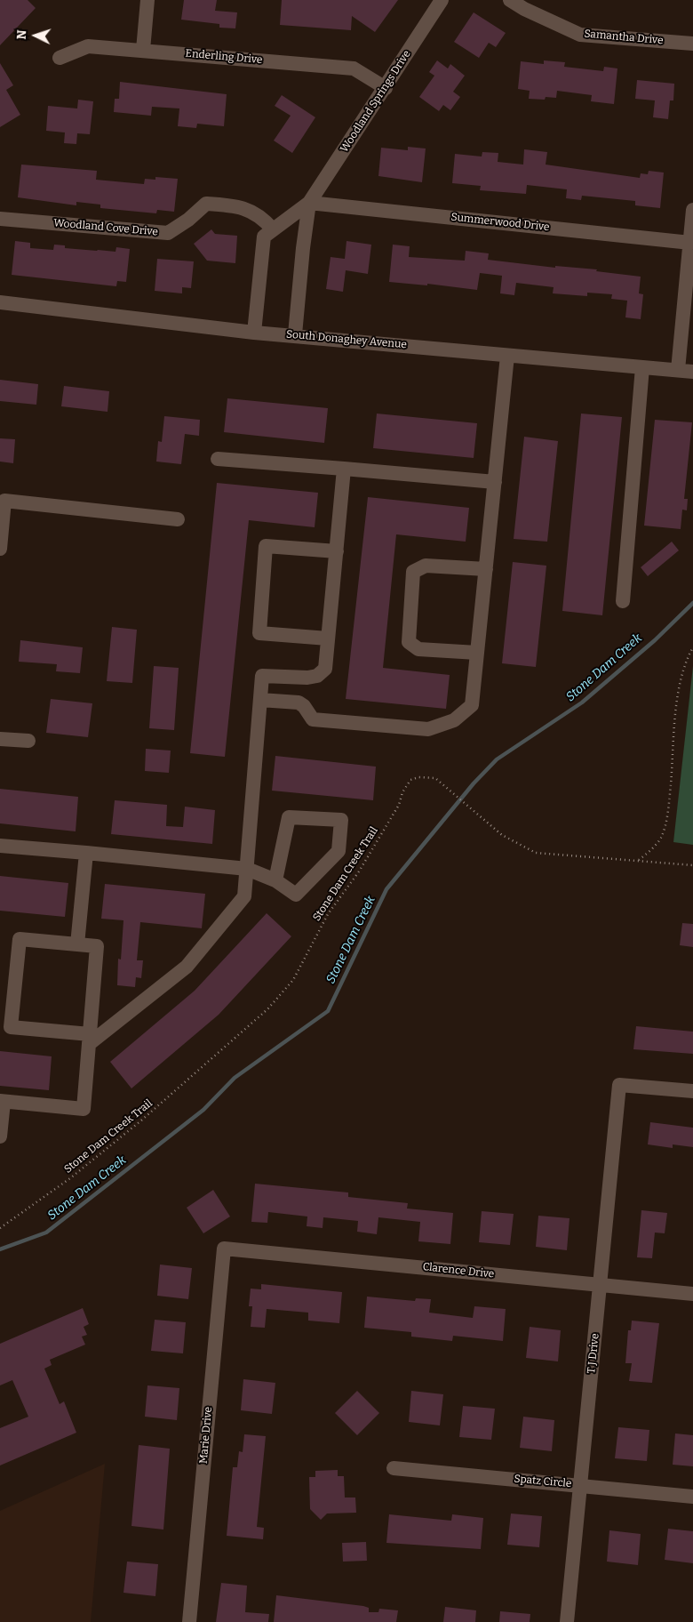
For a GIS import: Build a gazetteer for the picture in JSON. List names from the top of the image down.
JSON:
{
  "streets": {
    "street": [
      "Samantha Drive",
      "Enderling Drive",
      "Woodland Springs Drive",
      "Summerwood Drive",
      "Woodland Cove Drive",
      "South Donaghey Avenue",
      "Clarence Drive",
      "T J Drive",
      "Marie Drive",
      "Spatz Circle"
    ],
    "path": ["Stone Dam Creek Trail"]
  },
  "crossings": [
    ["Enderling Drive", "Woodland Springs Drive"],
    ["Woodland Springs Drive", "Summerwood Drive"],
    ["Woodland Springs Drive", "Woodland Cove Drive"],
    ["Woodland Springs Drive", "South Donaghey Avenue"],
    ["Clarence Drive", "T J Drive"],
    ["Clarence Drive", "Marie Drive"],
    ["T J Drive", "Spatz Circle"]
  ],
  "water": ["Stone Dam Creek"],
  "north": "left"
}
